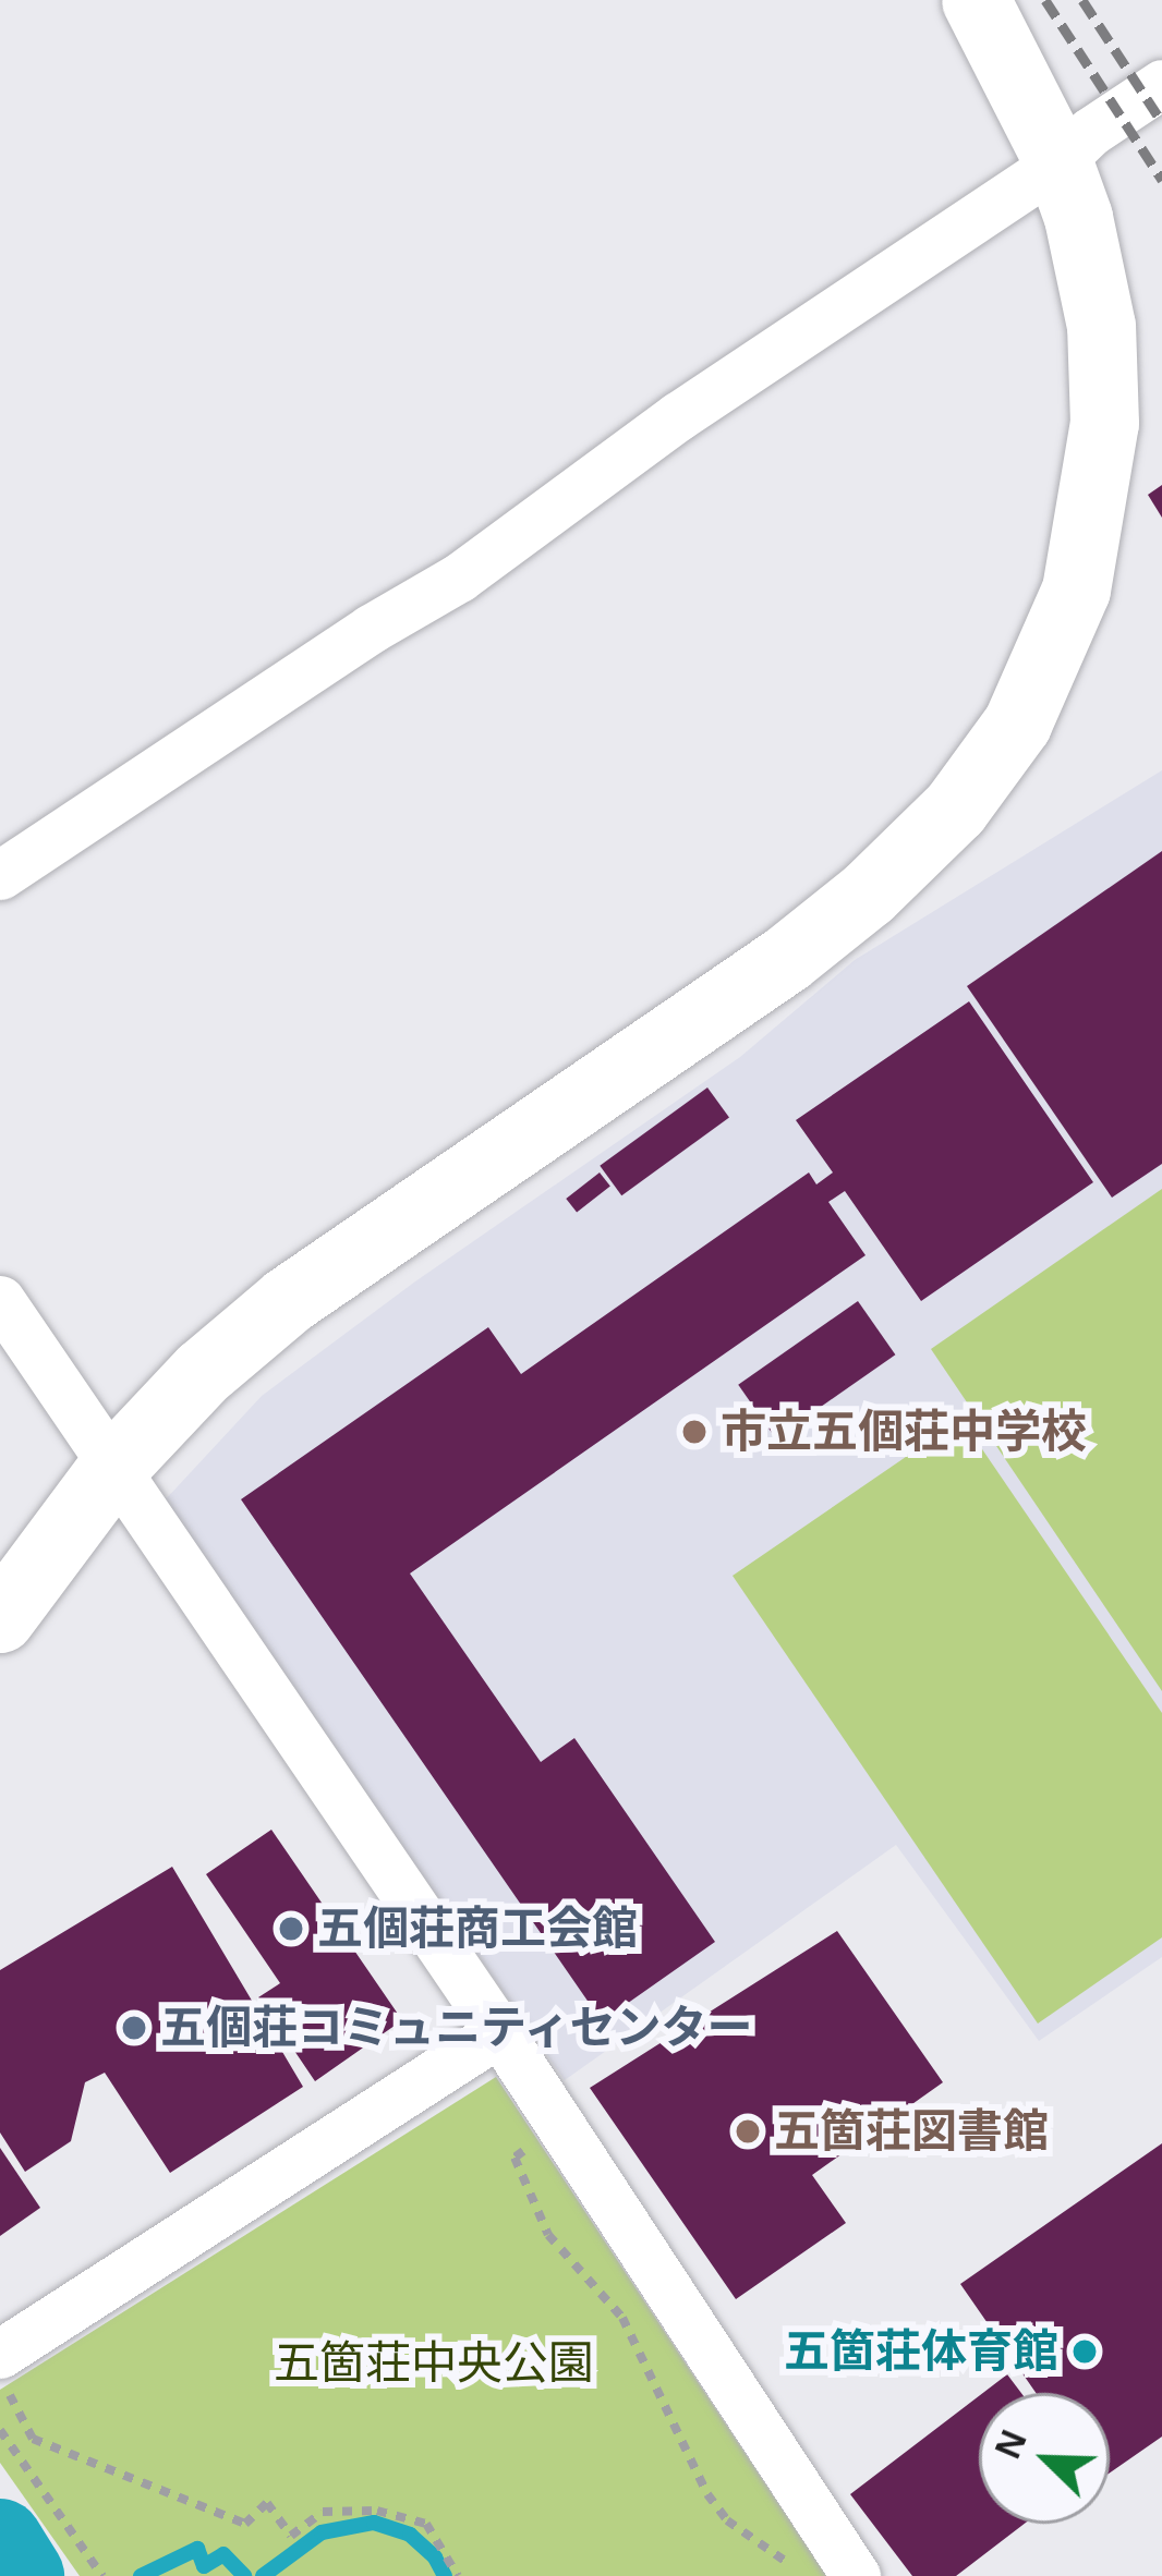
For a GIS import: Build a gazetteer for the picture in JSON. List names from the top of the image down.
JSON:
{
  "parks": ["五箇荘中央公園"],
  "places": [
    "市立五個荘中学校",
    "五個荘商工会館",
    "五個荘コミュニティセンター",
    "五箇荘図書館",
    "五箇荘体育館"
  ],
  "north": "top left"
}
